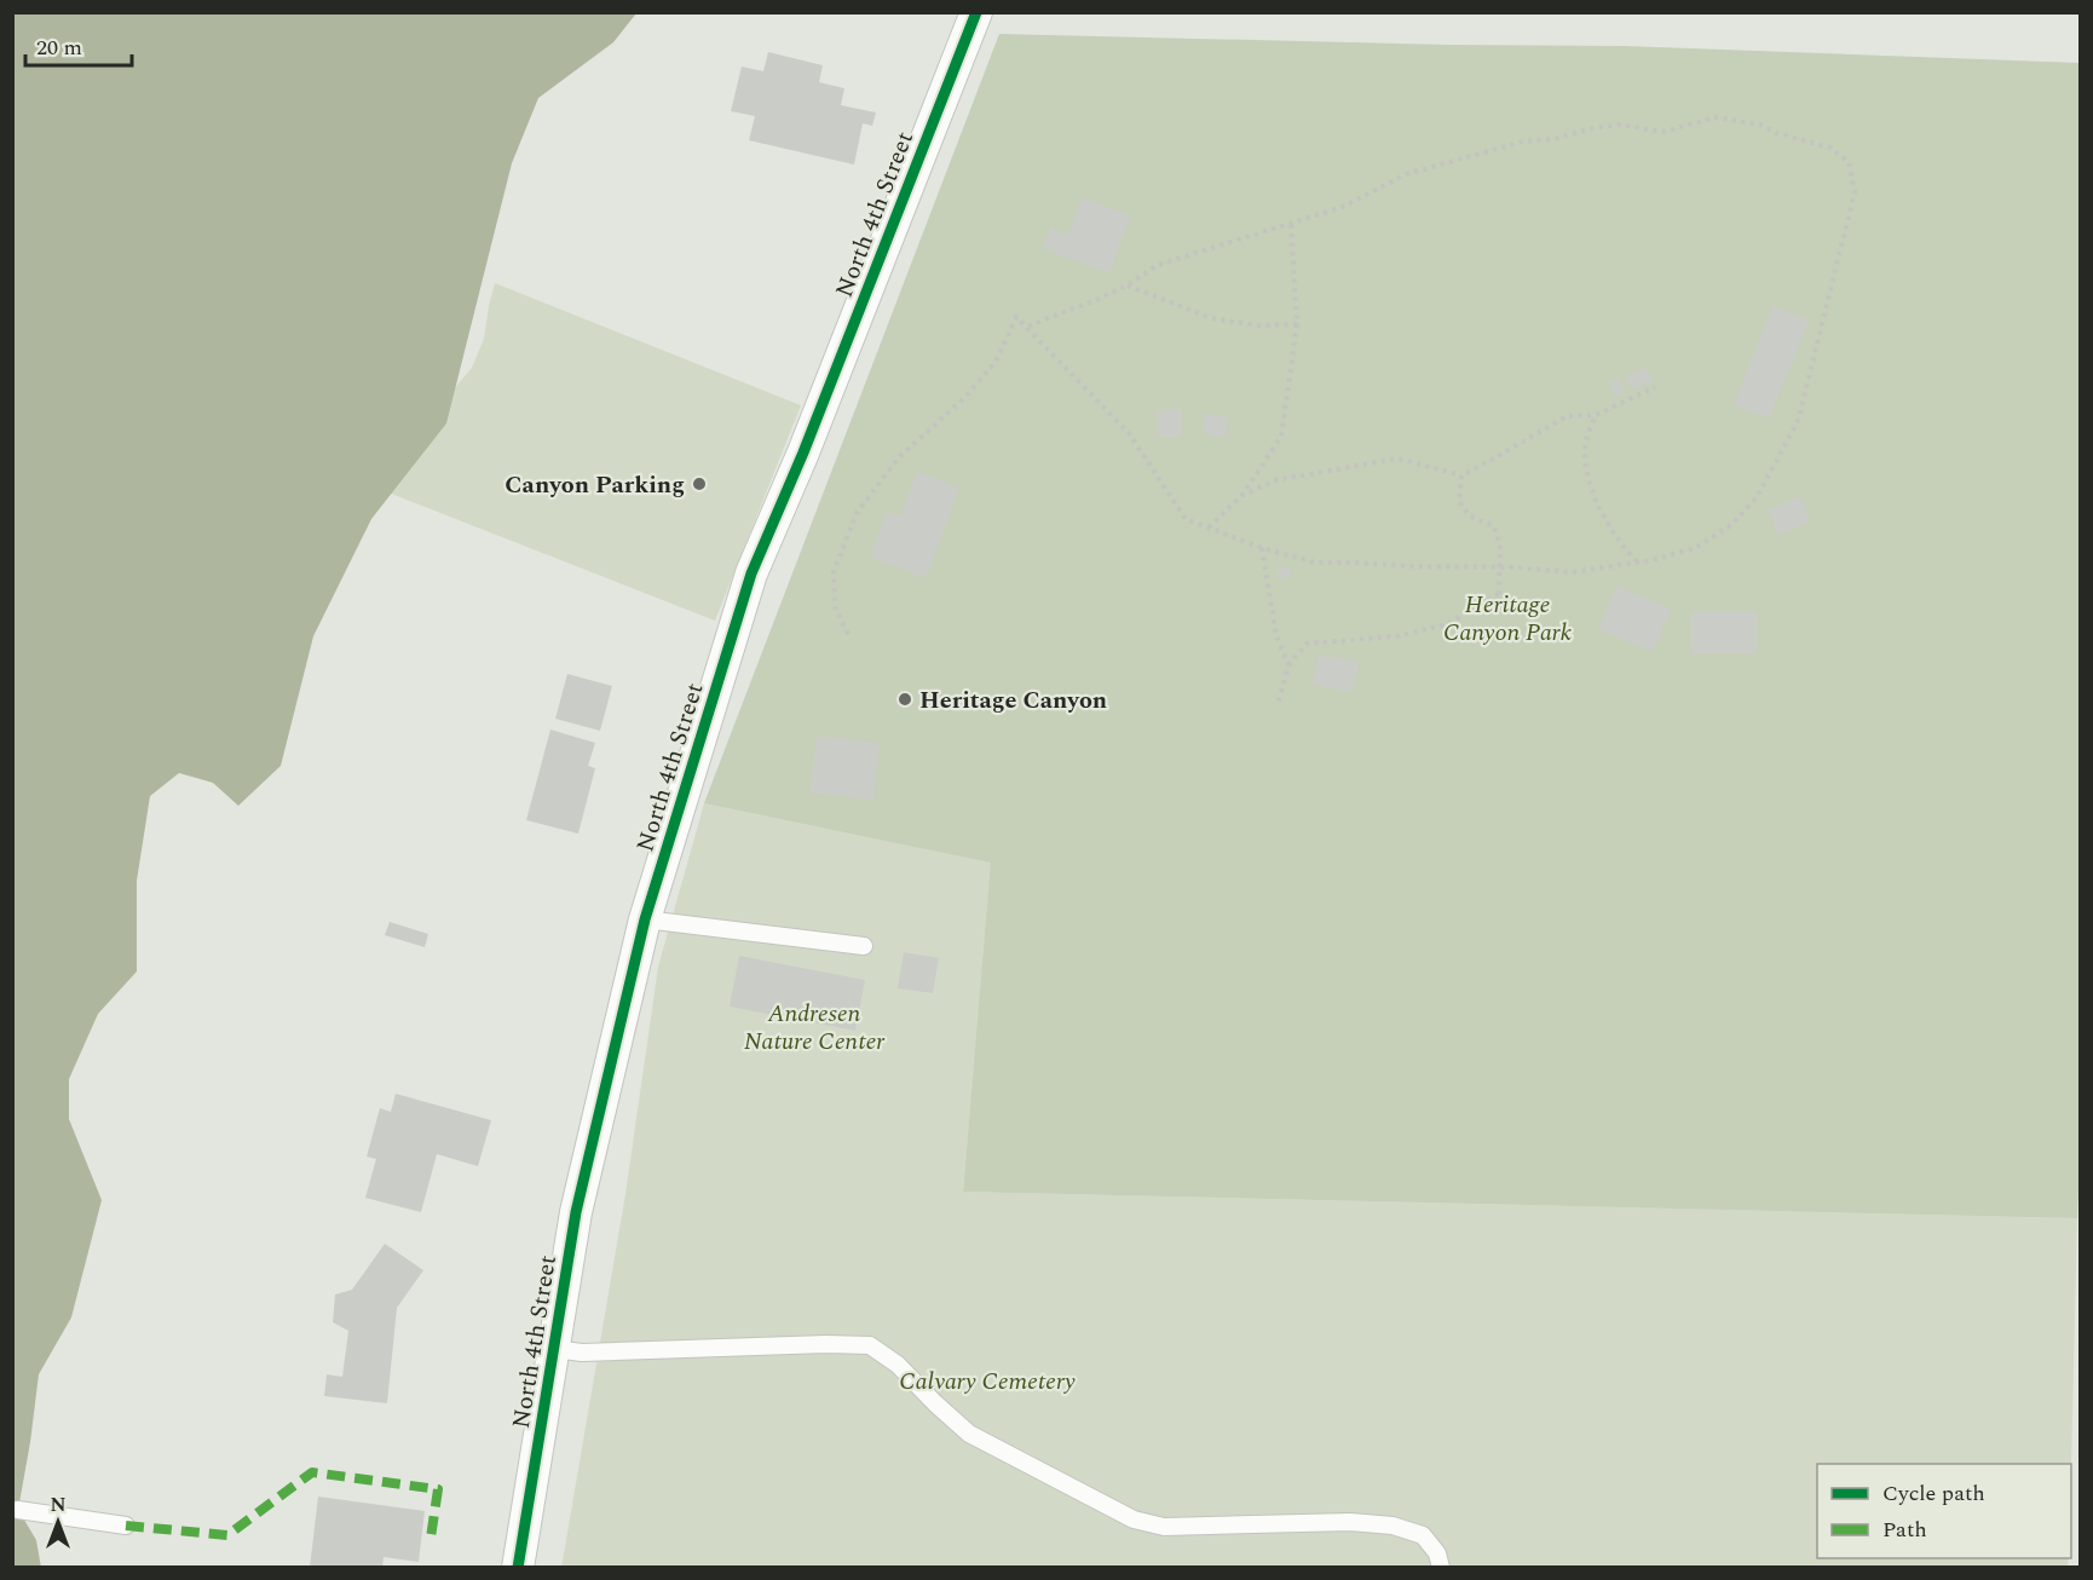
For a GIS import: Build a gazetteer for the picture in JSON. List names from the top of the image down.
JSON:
{
  "streets": {
    "street": ["North 4th Street"]
  },
  "parks": ["Heritage Canyon Park", "Andresen Nature Center", "Calvary Cemetery"],
  "places": ["Canyon Parking", "Heritage Canyon"],
  "legend": ["Cycle path", "Path"],
  "scale_bar": "20 m",
  "north": "top"
}
